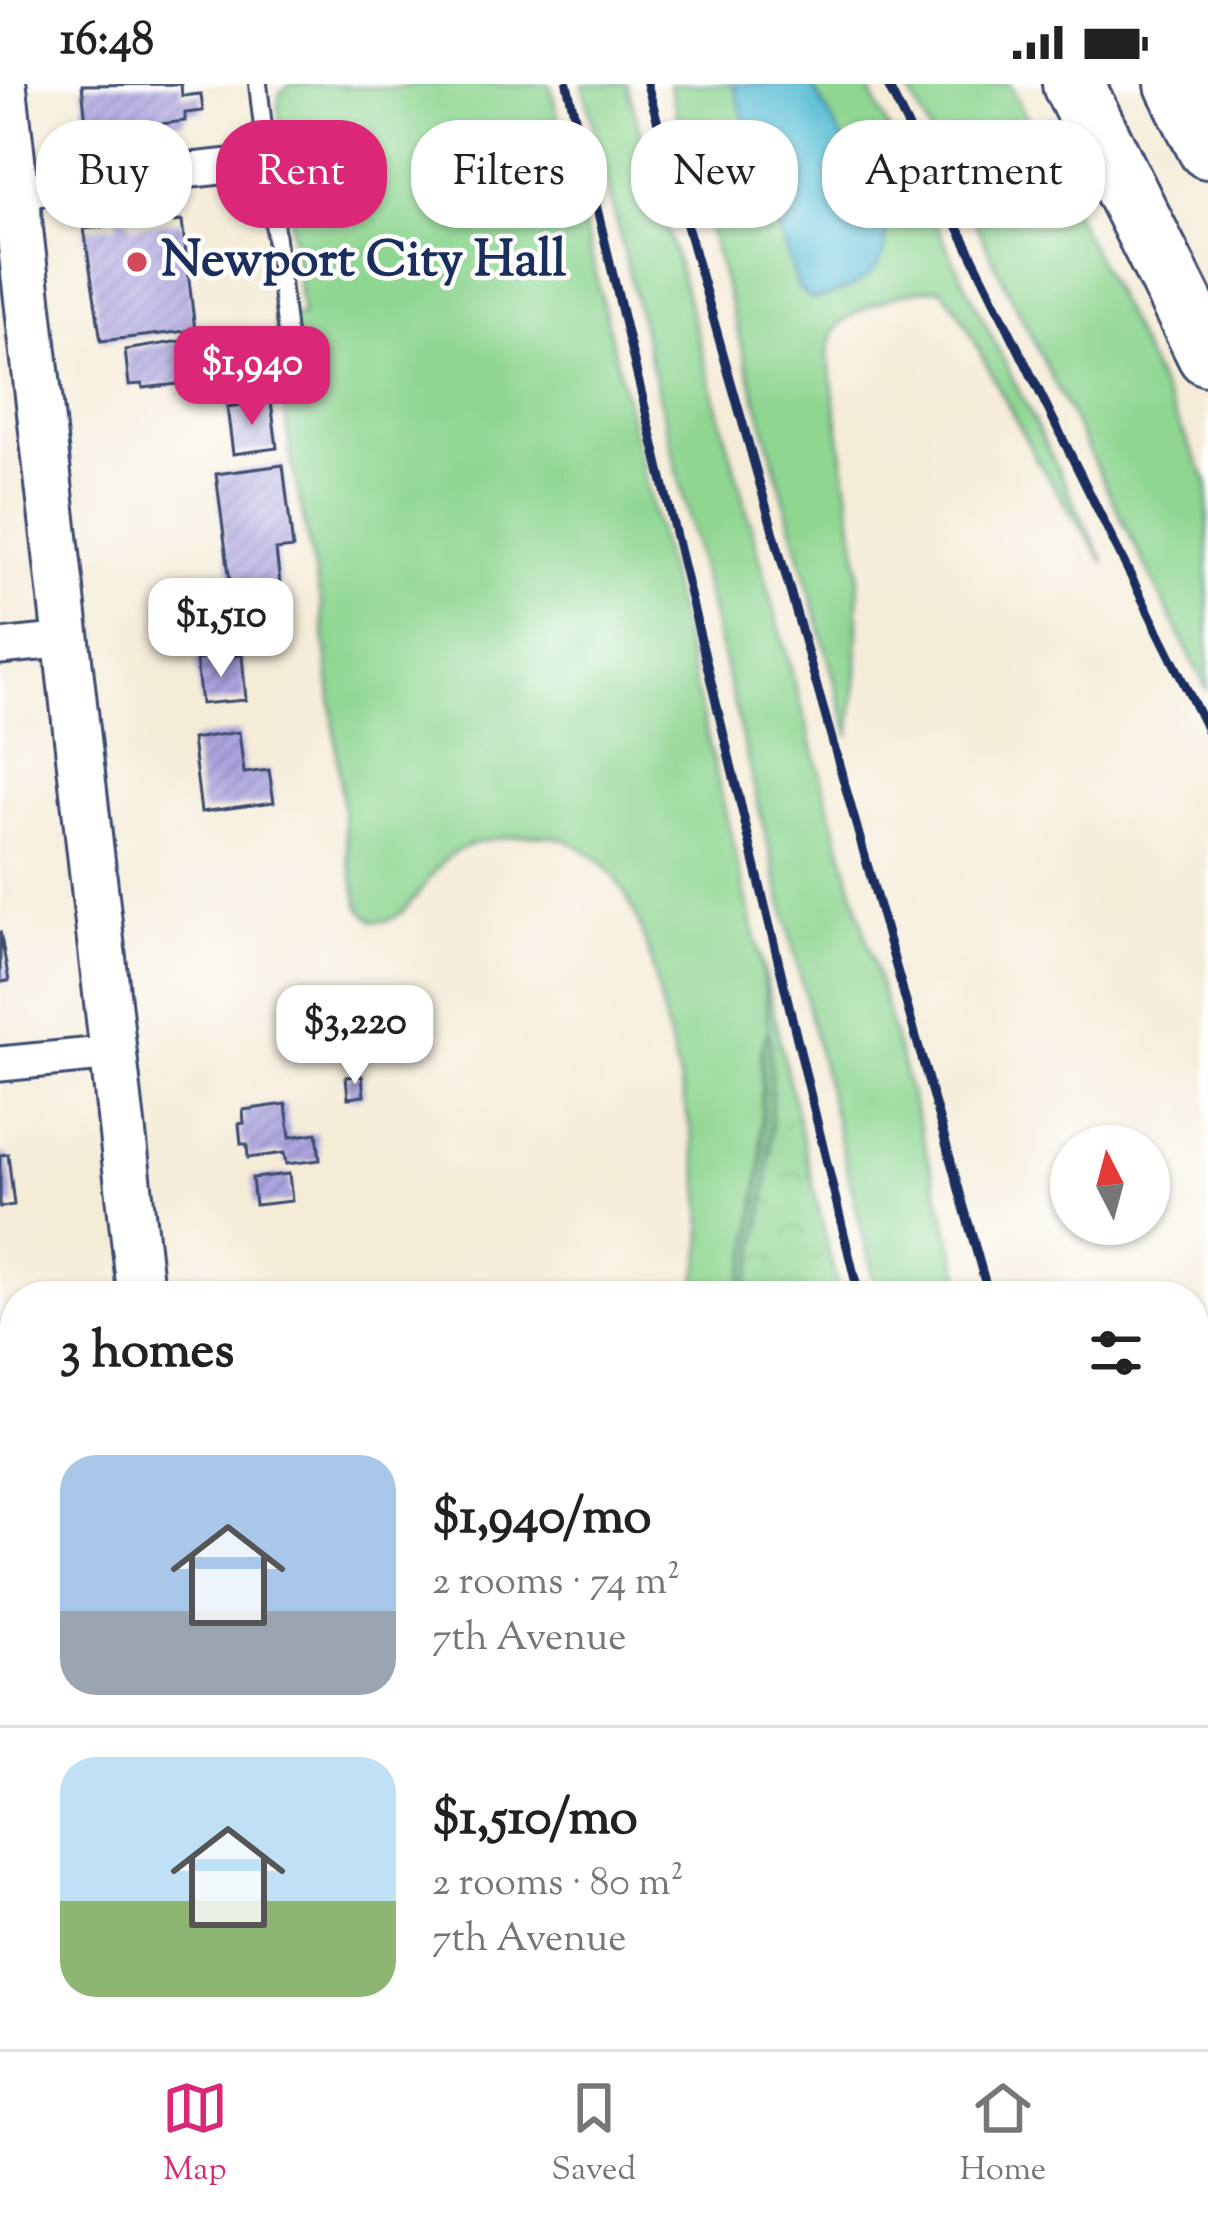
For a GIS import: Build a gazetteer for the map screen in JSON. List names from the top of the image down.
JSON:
{
  "places": ["Newport City Hall"],
  "north": "top",
  "page": {
    "status": "16:48",
    "chip": [
      "Buy",
      "Rent",
      "Filters",
      "New",
      "Apartment"
    ],
    "price": ["$1,940", "$1,510", "$3,220"],
    "heading": "3 homes",
    "list": [
      {
        "name": "$1,940/mo",
        "note": "2 rooms · 74 m² · 7th Avenue"
      },
      {
        "name": "$1,510/mo",
        "note": "2 rooms · 80 m² · 7th Avenue"
      }
    ],
    "tabs": ["Map", "Saved", "Home"]
  }
}
